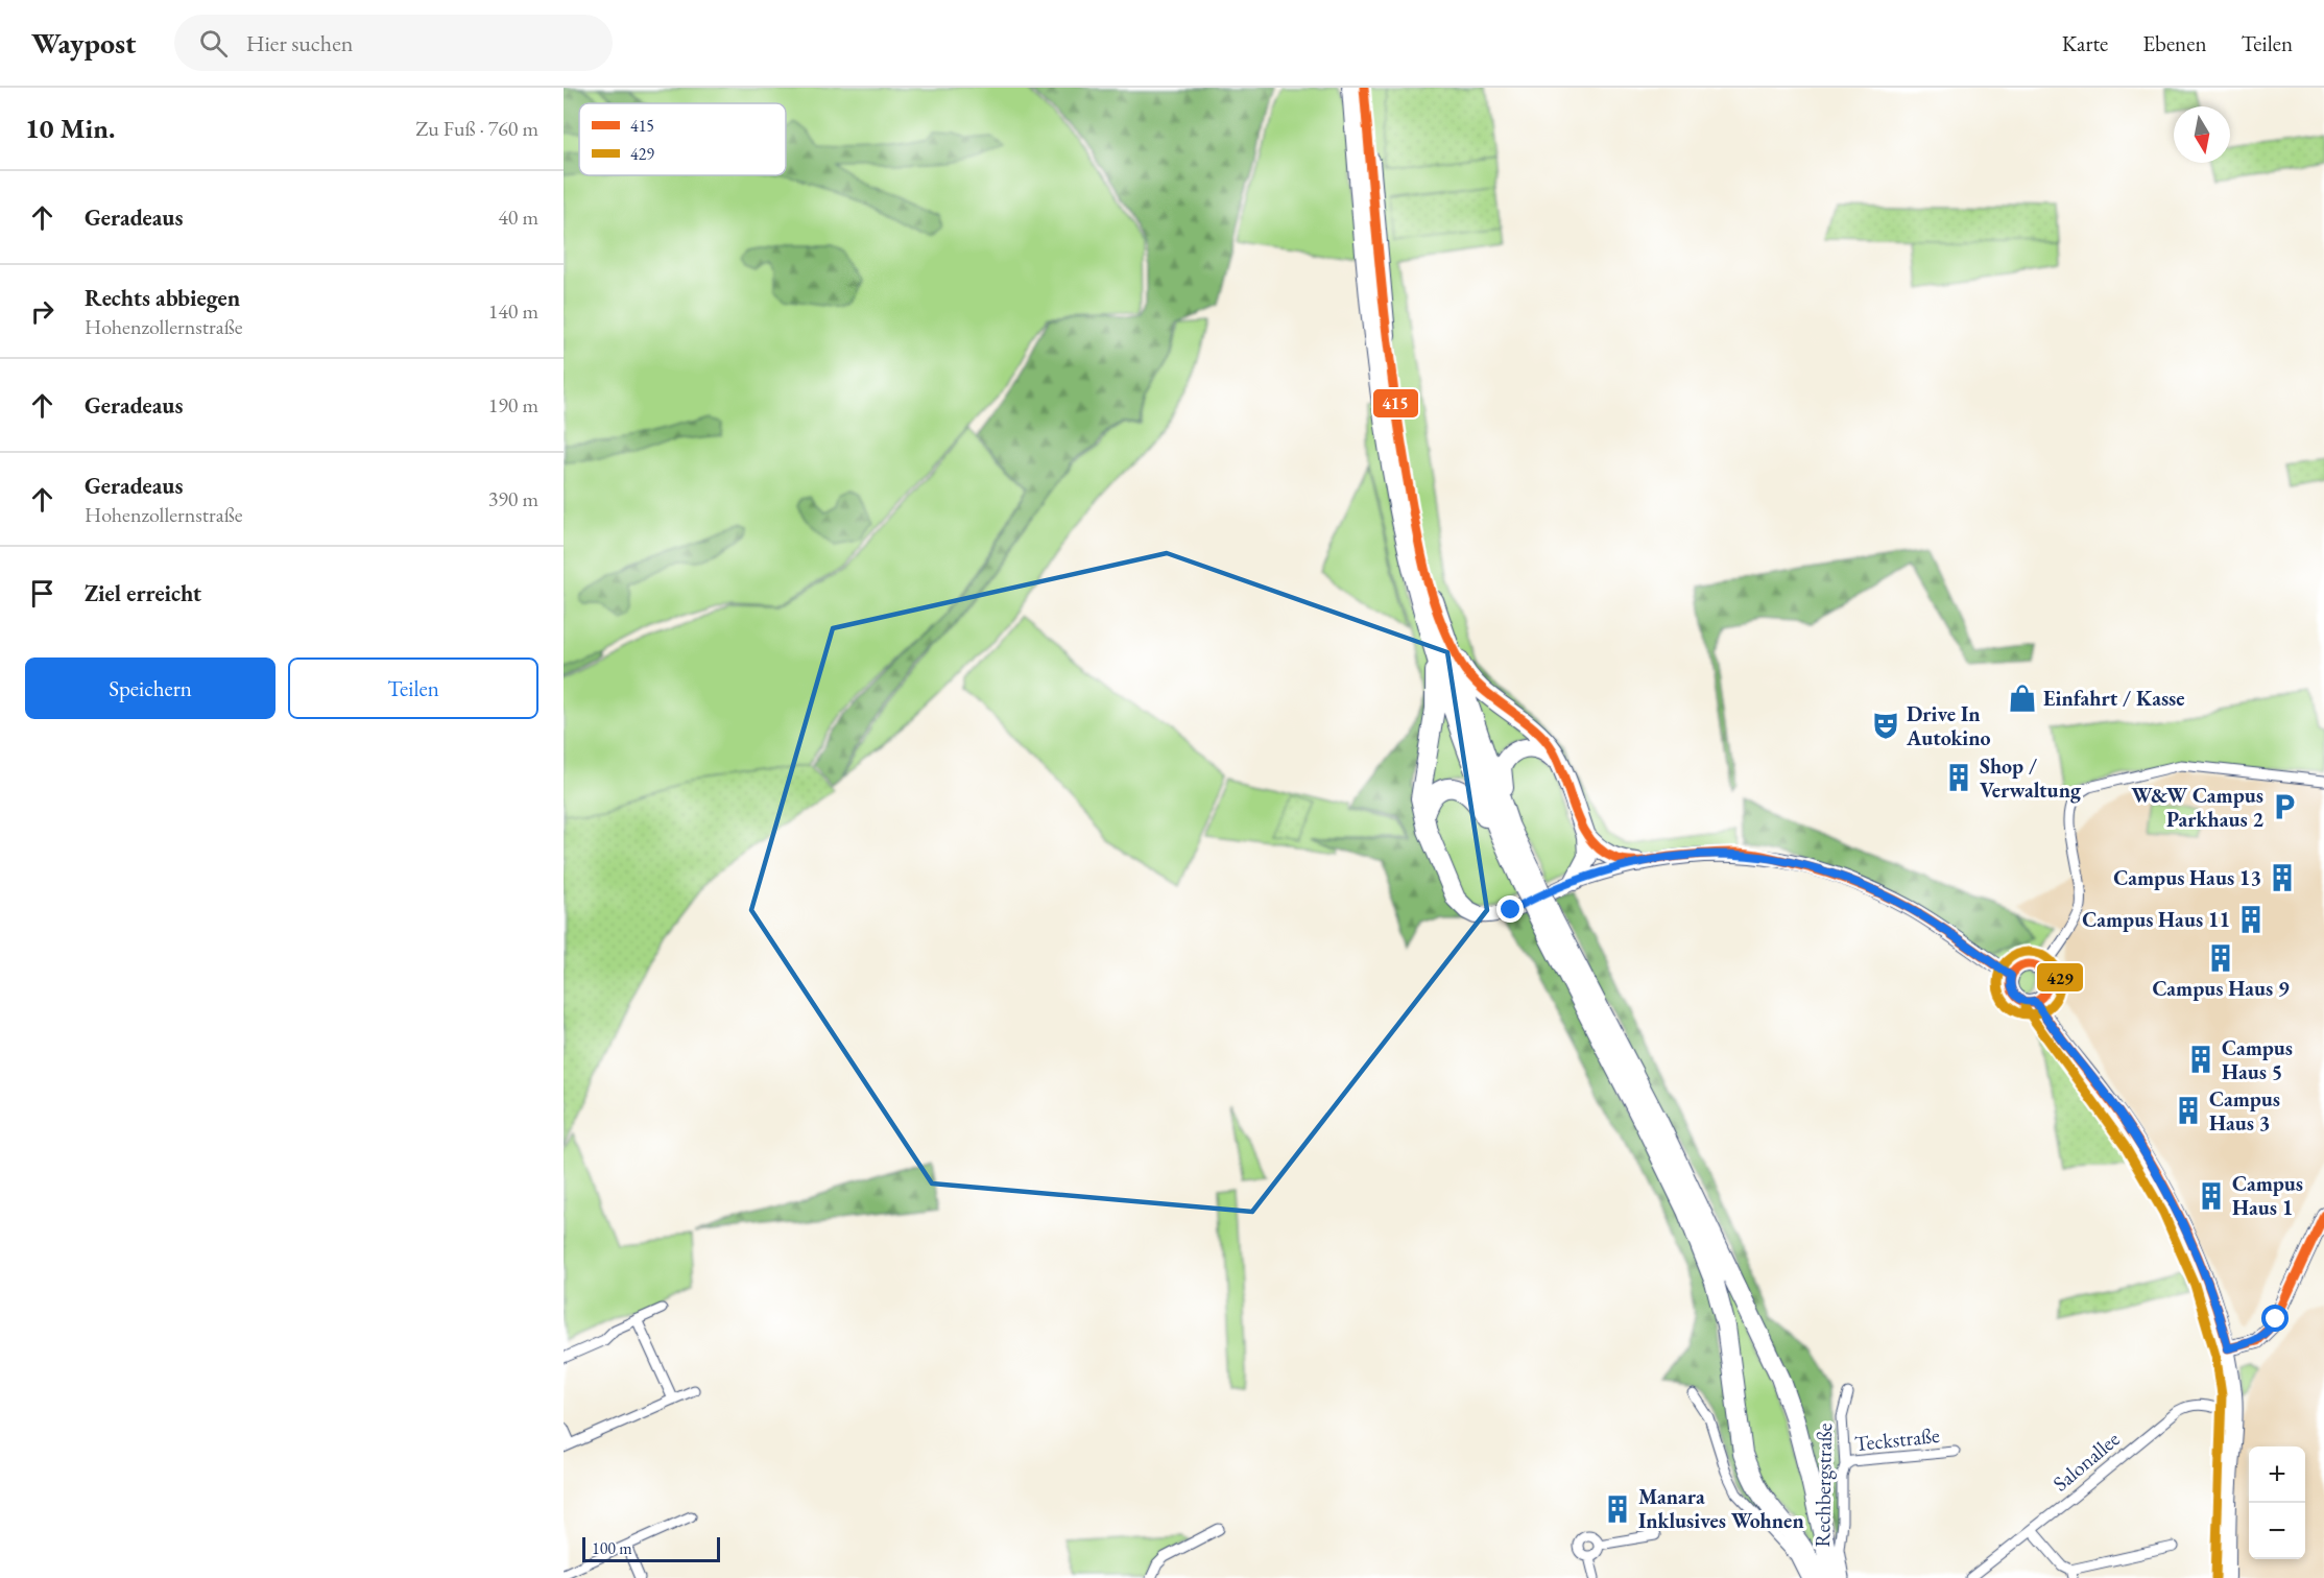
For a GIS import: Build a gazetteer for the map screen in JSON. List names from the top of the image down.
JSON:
{
  "streets": {
    "street": ["Teckstraße", "Salonallee", "Rechbergstraße"]
  },
  "crossings": [
    ["Teckstraße", "Rechbergstraße"]
  ],
  "places": {
    "shop": ["Einfahrt / Kasse"],
    "theatre": ["Drive In Autokino"],
    "building": [
      "Shop / Verwaltung",
      "Campus Haus 13",
      "Campus Haus 11",
      "Campus Haus 9",
      "Campus Haus 5",
      "Campus Haus 3",
      "Campus Haus 1",
      "Manara Inklusives Wohnen"
    ],
    "parking": ["W&W Campus Parkhaus 2"]
  },
  "lines": ["transit line 415", "transit line 429"],
  "legend": ["415", "429"],
  "scale_bar": "100 m",
  "north": "bottom",
  "page": {
    "header": "Waypost",
    "search": "Hier suchen",
    "nav": ["Karte", "Ebenen", "Teilen"],
    "heading": ["10 Min.", "Zu Fuß · 760 m"],
    "list": [
      ["Geradeaus", "40 m"],
      ["Rechts abbiegen", "Hohenzollernstraße", "140 m"],
      ["Geradeaus", "190 m"],
      ["Geradeaus", "Hohenzollernstraße", "390 m"],
      "Ziel erreicht"
    ],
    "buttons": ["Speichern", "Teilen"],
    "map_buttons": ["+", "−"],
    "scale": "100 m"
  }
}
